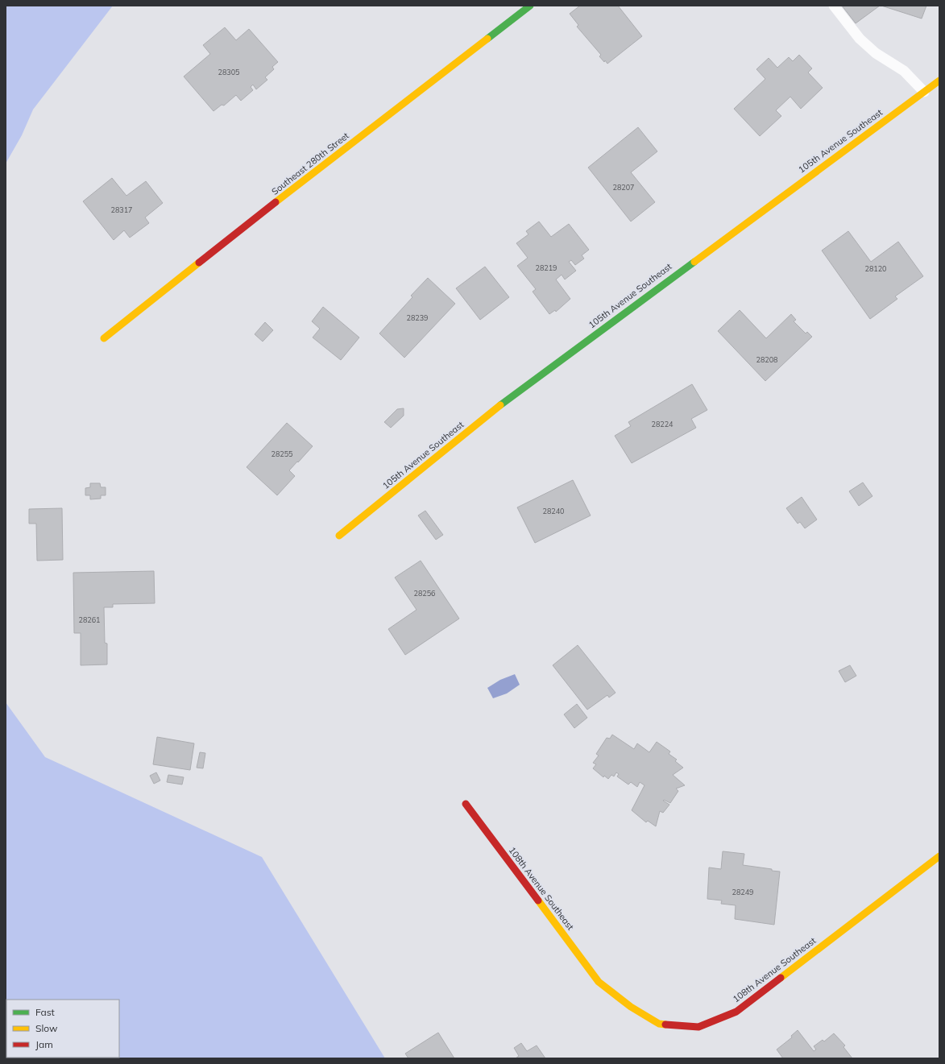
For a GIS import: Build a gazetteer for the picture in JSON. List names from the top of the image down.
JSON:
{
  "streets": {
    "street": ["105th Avenue Southeast", "Southeast 280th Street", "108th Avenue Southeast"]
  },
  "house_numbers": [
    "28305",
    "28207",
    "28317",
    "28219",
    "28120",
    "28239",
    "28208",
    "28224",
    "28255",
    "28240",
    "28256",
    "28261",
    "28249"
  ],
  "legend": ["Fast", "Slow", "Jam"]
}
